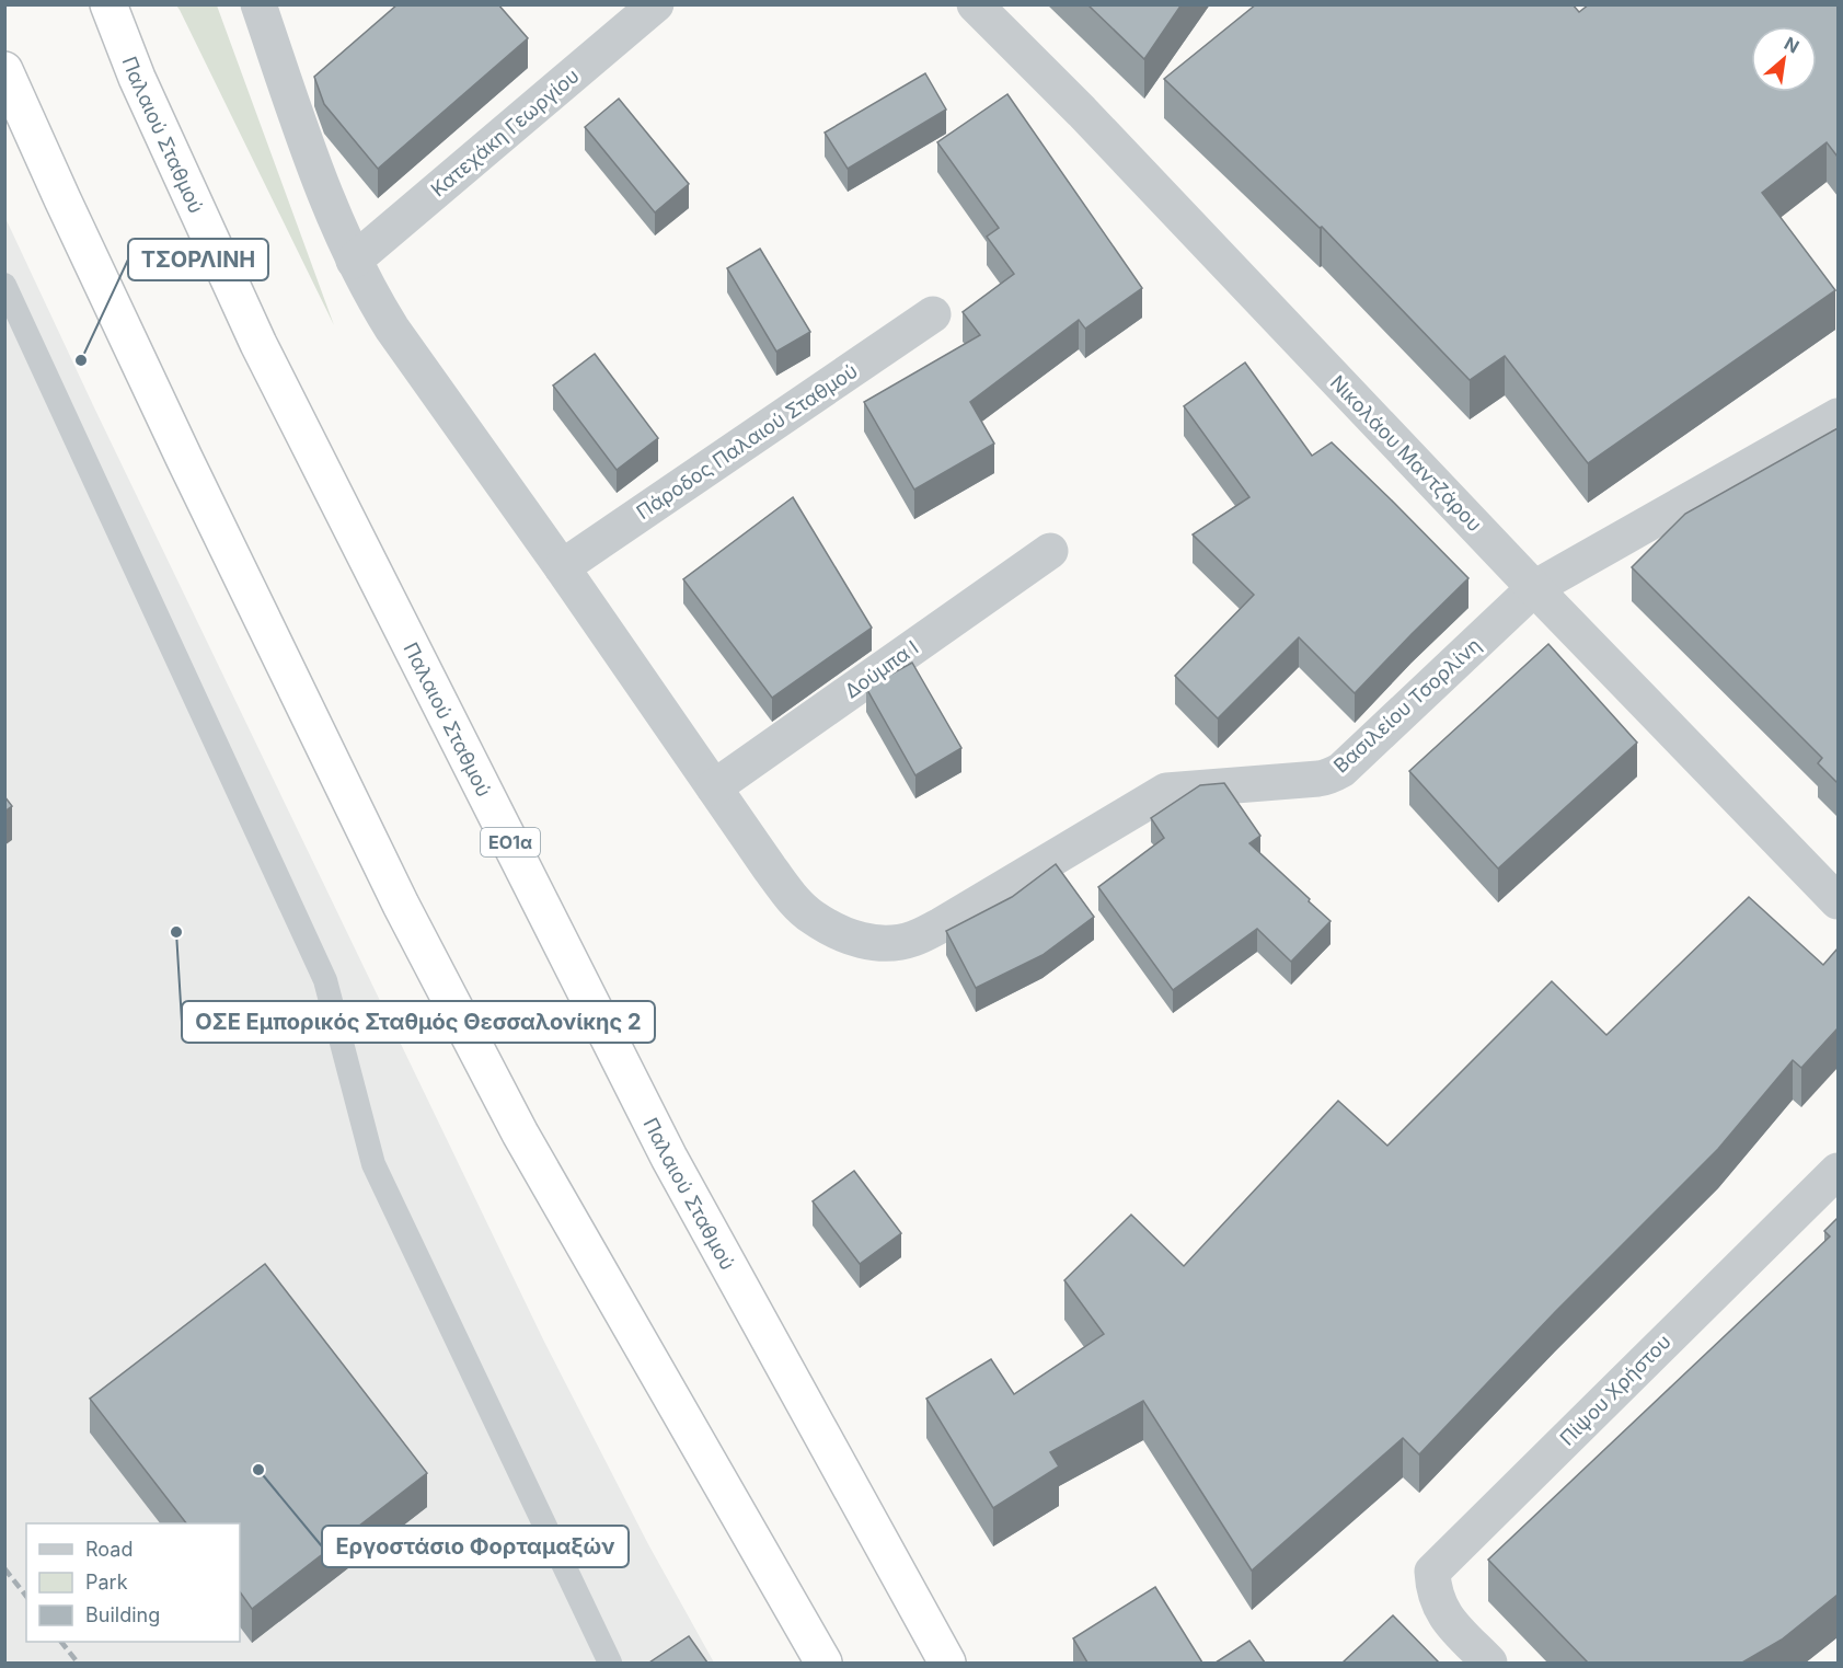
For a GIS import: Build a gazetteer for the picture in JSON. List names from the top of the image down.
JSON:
{
  "streets": {
    "highway": ["Παλαιού Σταθμού", "ΕΟ1α"],
    "street": [
      "Κατεχάκη Γεωργίου",
      "Πάροδος Παλαιού Σταθμού",
      "Νικολάου Μαντζάρου",
      "Δούμπα Ι",
      "Βασιλείου Τσορλίνη",
      "Πίψου Χρήστου"
    ]
  },
  "crossings": [
    ["Νικολάου Μαντζάρου", "Βασιλείου Τσορλίνη"],
    ["Δούμπα Ι", "Βασιλείου Τσορλίνη"]
  ],
  "places": ["ΤΣΟΡΛΙΝΗ", "ΟΣΕ Εμπορικός Σταθμός Θεσσαλονίκης 2", "Εργοστάσιο Φορταμαξών"],
  "legend": ["Road", "Park", "Building"],
  "north": "top right"
}
